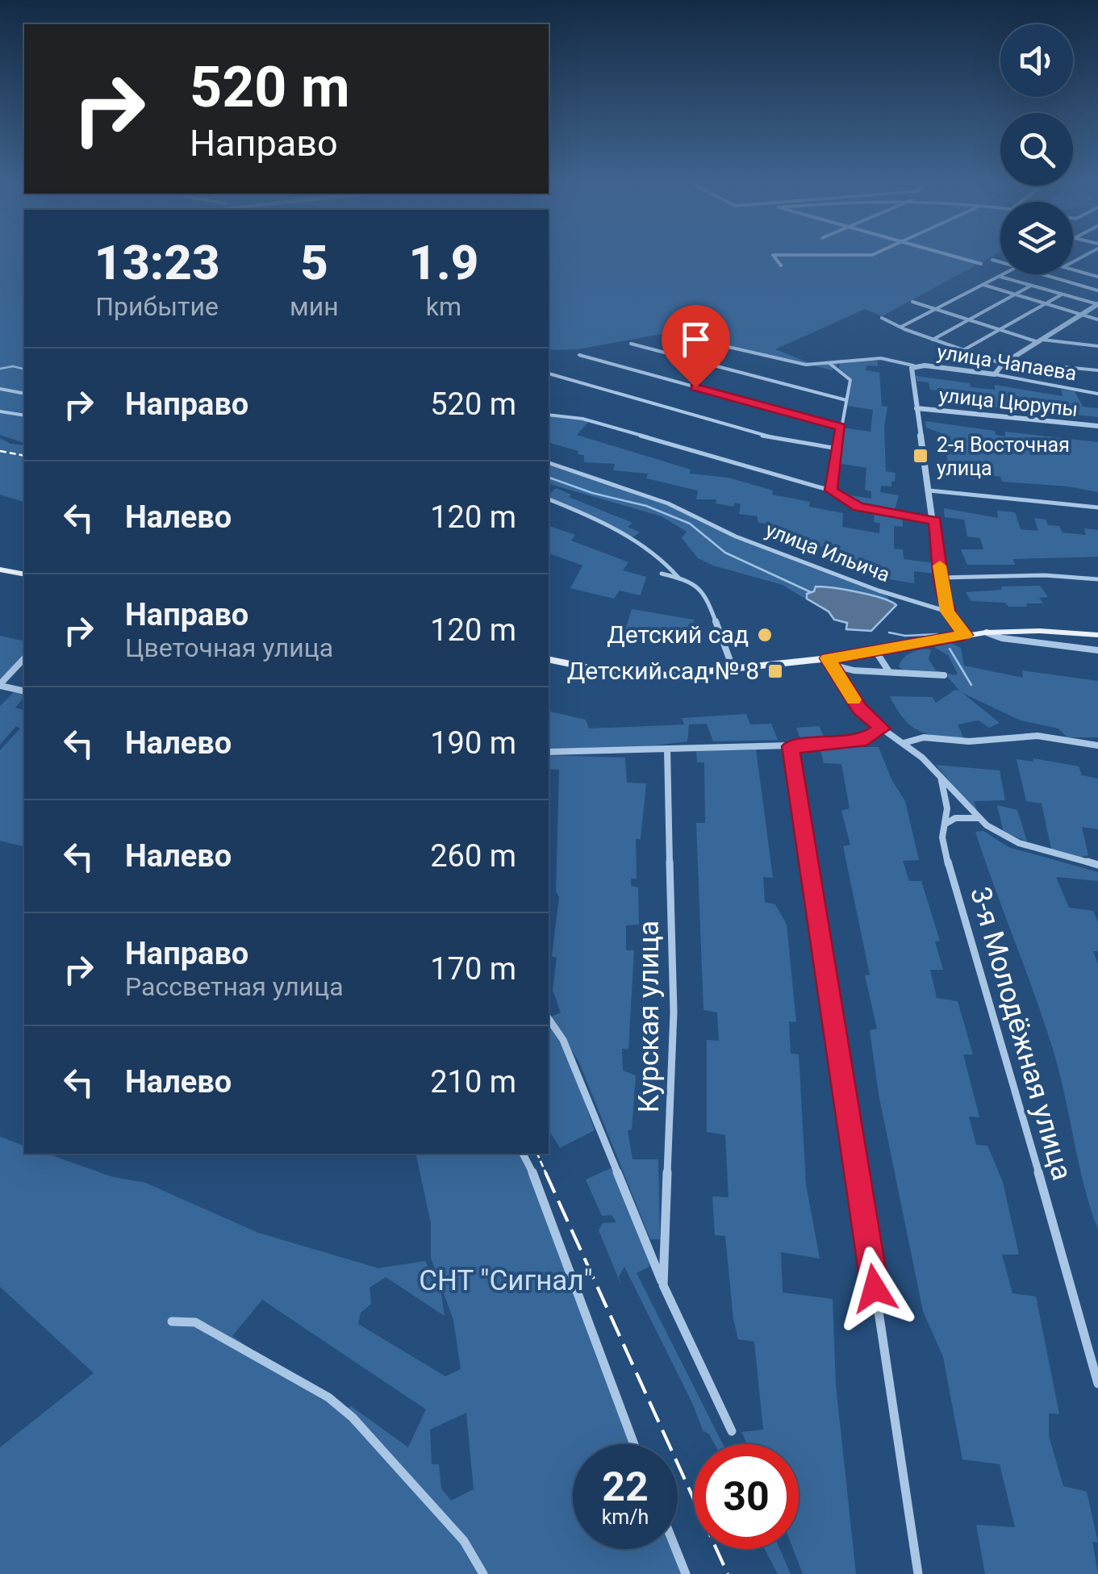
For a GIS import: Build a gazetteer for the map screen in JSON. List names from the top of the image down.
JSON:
{
  "streets": {
    "street": [
      "улица Чапаева",
      "улица Цюрупы",
      "улица Ильича",
      "Курская улица",
      "3-я Молодёжная улица"
    ]
  },
  "parks": ["СНТ \"Сигнал\""],
  "places": {
    "transit": ["2-я Восточная улица", "Детский сад № 8"],
    "other": ["Детский сад"]
  },
  "page": {
    "turn": ["520 m", "Направо"],
    "eta": [
      "13:23",
      "Прибытие",
      "5",
      "мин",
      "1.9",
      "km"
    ],
    "list": [
      {
        "name": "Направо",
        "value": "520 m"
      },
      {
        "name": "Налево",
        "value": "120 m"
      },
      {
        "name": "Направо",
        "note": "Цветочная улица",
        "value": "120 m"
      },
      {
        "name": "Налево",
        "value": "190 m"
      },
      {
        "name": "Налево",
        "value": "260 m"
      },
      {
        "name": "Направо",
        "note": "Рассветная улица",
        "value": "170 m"
      },
      {
        "name": "Налево",
        "value": "210 m"
      }
    ],
    "speed": "22 km/h",
    "limit": "30"
  }
}
